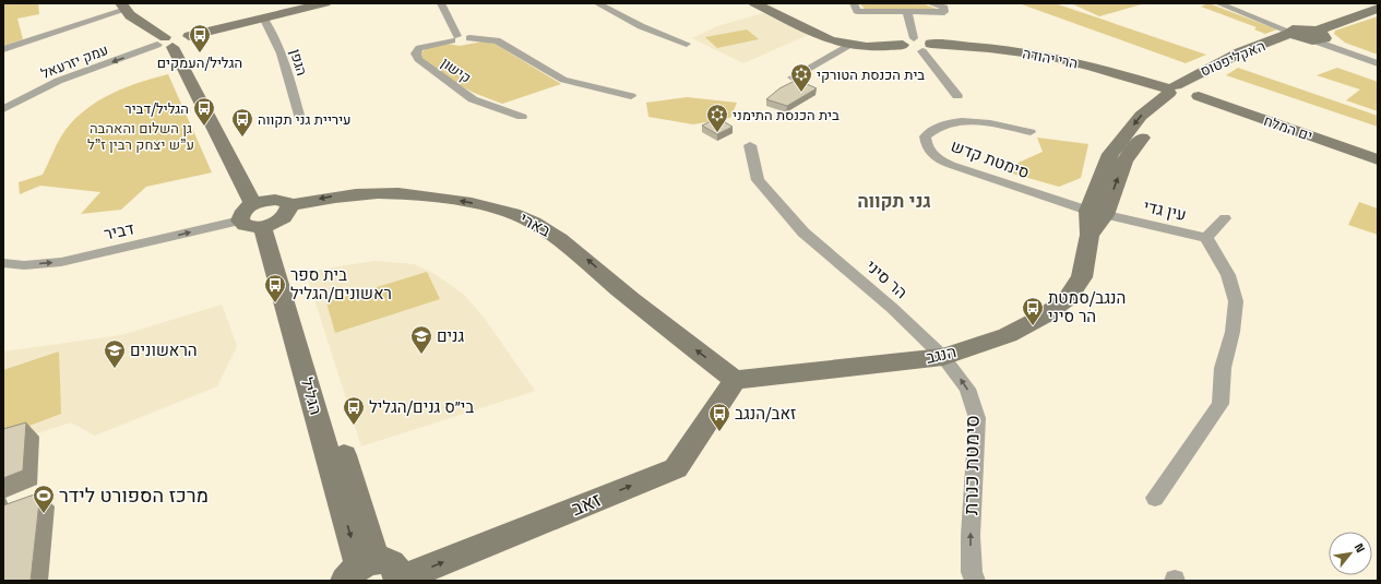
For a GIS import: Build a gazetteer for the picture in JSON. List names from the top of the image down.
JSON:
{
  "streets": {
    "street": [
      "הרי יהודה",
      "האקליפטוס",
      "עמק יזרעאל",
      "הגפן",
      "קישון",
      "ים המלח",
      "סימטת קדש",
      "עין גדי",
      "בארי",
      "דביר",
      "הר סיני",
      "הנגב",
      "הגליל",
      "סימטת כנרת",
      "זאב"
    ]
  },
  "crossings": [
    ["הרי יהודה", "האקליפטוס"],
    ["הרי יהודה", "ים המלח"],
    ["הרי יהודה", "הנגב"],
    ["האקליפטוס", "ים המלח"],
    ["האקליפטוס", "הנגב"],
    ["עמק יזרעאל", "הגליל"],
    ["ים המלח", "הנגב"],
    ["סימטת קדש", "עין גדי"],
    ["סימטת קדש", "הנגב"],
    ["עין גדי", "הנגב"],
    ["בארי", "דביר"],
    ["בארי", "הנגב"],
    ["בארי", "הגליל"],
    ["בארי", "זאב"],
    ["דביר", "הגליל"],
    ["הר סיני", "הנגב"],
    ["הר סיני", "סימטת כנרת"],
    ["הנגב", "סימטת כנרת"],
    ["הנגב", "זאב"]
  ],
  "one_way": ["דביר", "סימטת כנרת", "זאב"],
  "districts": ["גני תקווה"],
  "parks": ["גן השלום והאהבה ע\"ש יצחק רבין ז\"ל"],
  "places": {
    "bus stop": [
      "הגליל/העמקים",
      "הגליל/דביר",
      "עיריית גני תקווה",
      "בית ספר ראשונים/הגליל",
      "הנגב/סמטת הר סיני",
      "בי״ס גנים/הגליל",
      "זאב/הנגב"
    ],
    "synagogue": ["בית הכנסת הטורקי", "בית הכנסת התימני"],
    "school or university": ["גנים", "הראשונים"],
    "sports": ["מרכז הספורט לידר"]
  },
  "north": "top right"
}
